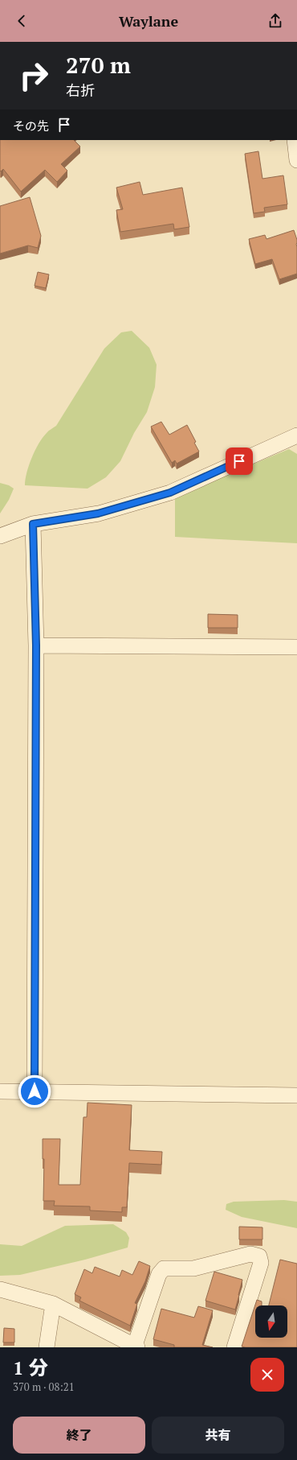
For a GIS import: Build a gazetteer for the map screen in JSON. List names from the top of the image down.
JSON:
{
  "north": "bottom",
  "page": {
    "header": "Waylane",
    "turn": ["270 m", "右折"],
    "then": "その先",
    "heading": ["1 分", "370 m · 08:21"],
    "buttons": ["終了", "共有"]
  }
}
